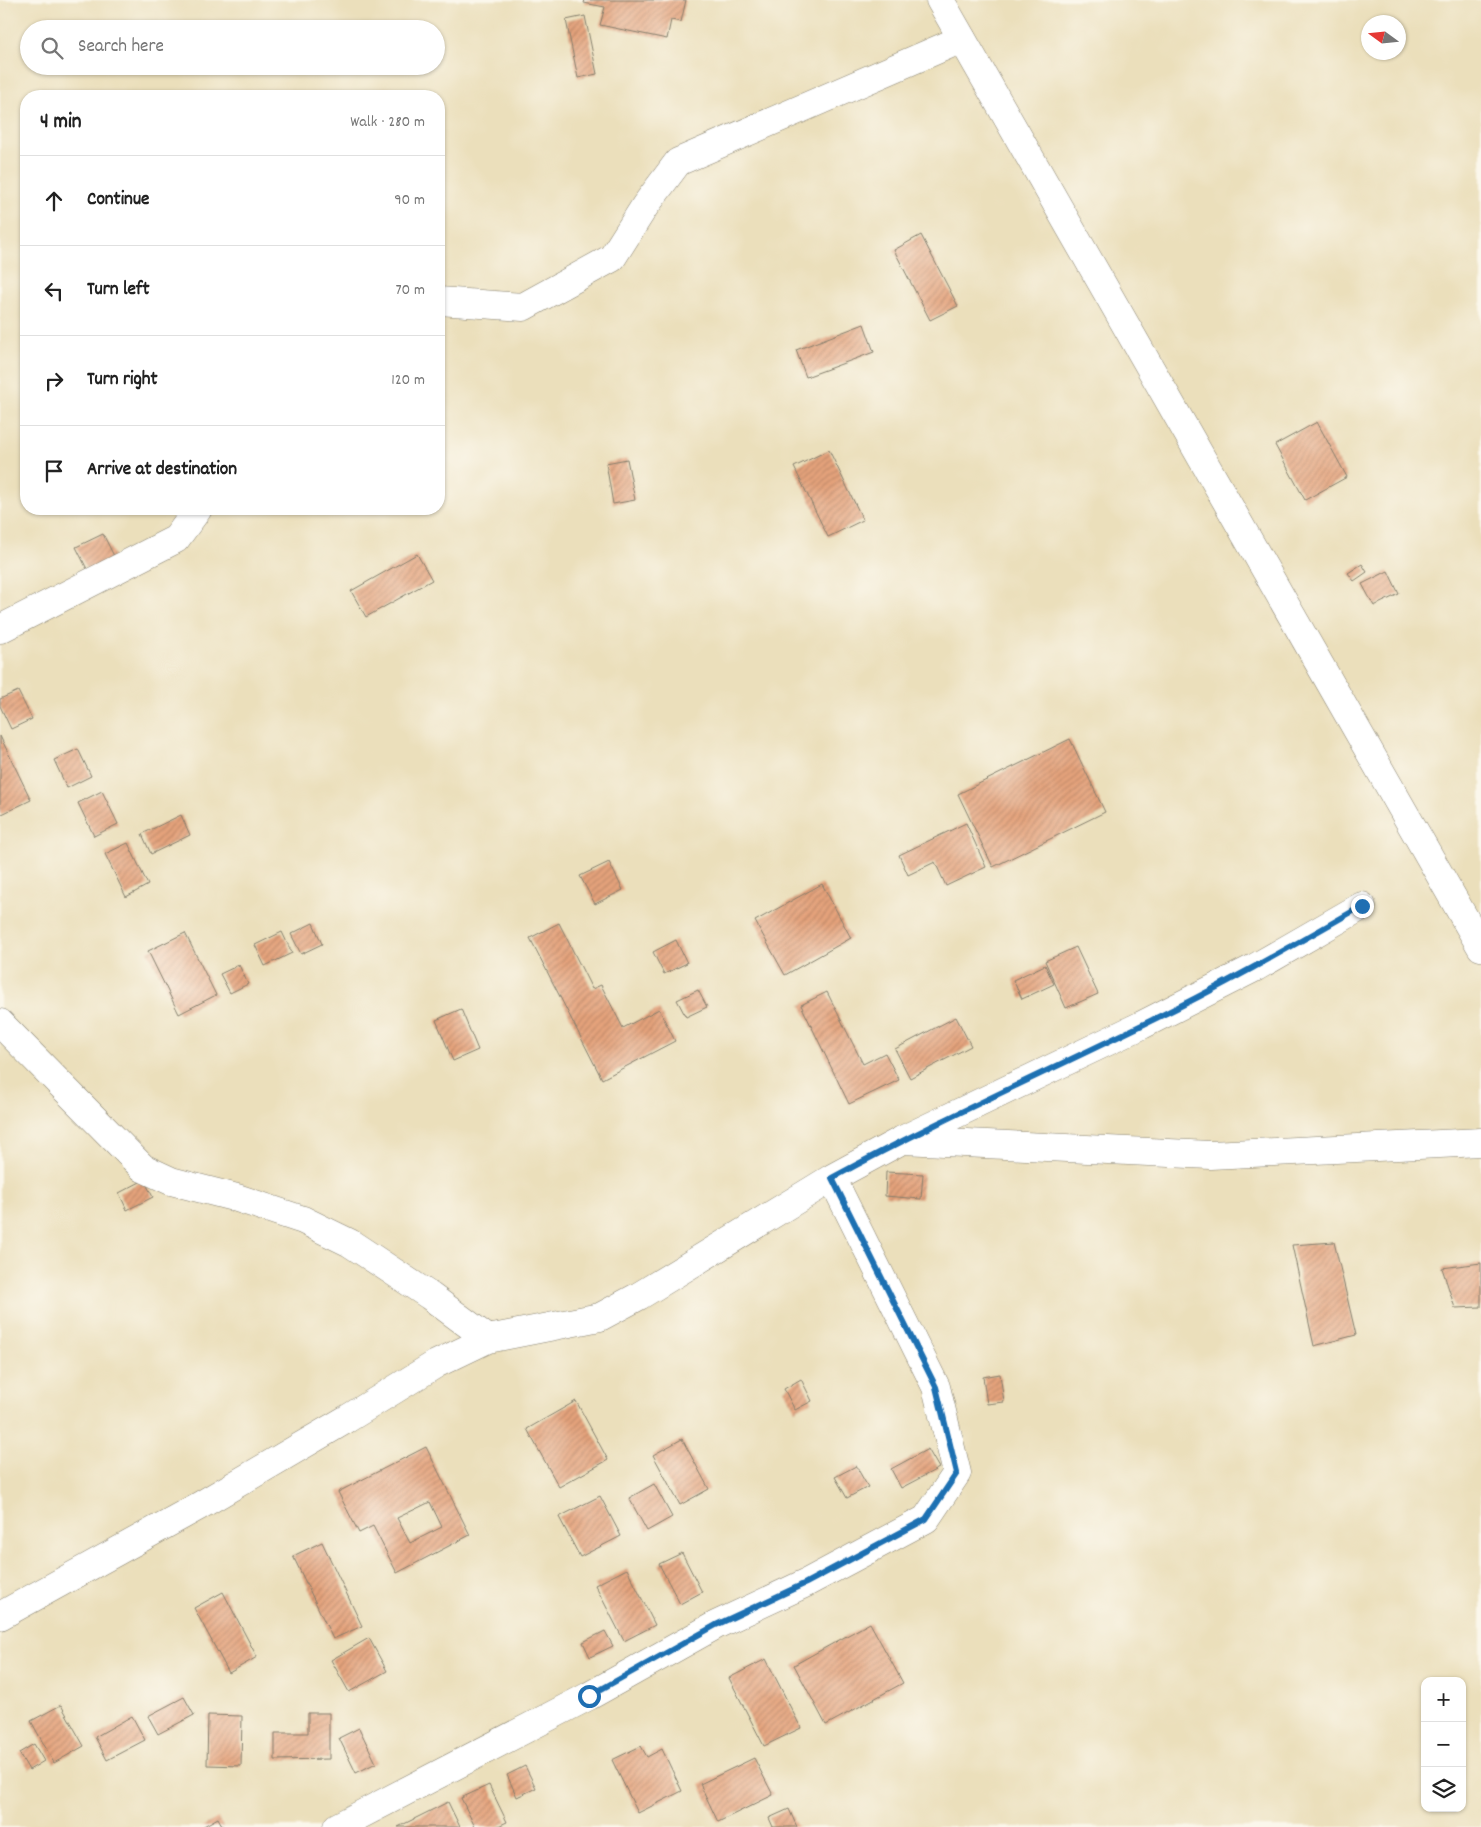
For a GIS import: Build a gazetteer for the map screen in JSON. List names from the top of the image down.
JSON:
{
  "north": "left",
  "page": {
    "search": "Search here",
    "heading": ["4 min", "Walk · 280 m"],
    "list": [
      ["Continue", "90 m"],
      ["Turn left", "70 m"],
      ["Turn right", "120 m"],
      "Arrive at destination"
    ],
    "map_buttons": ["+", "−"]
  }
}
